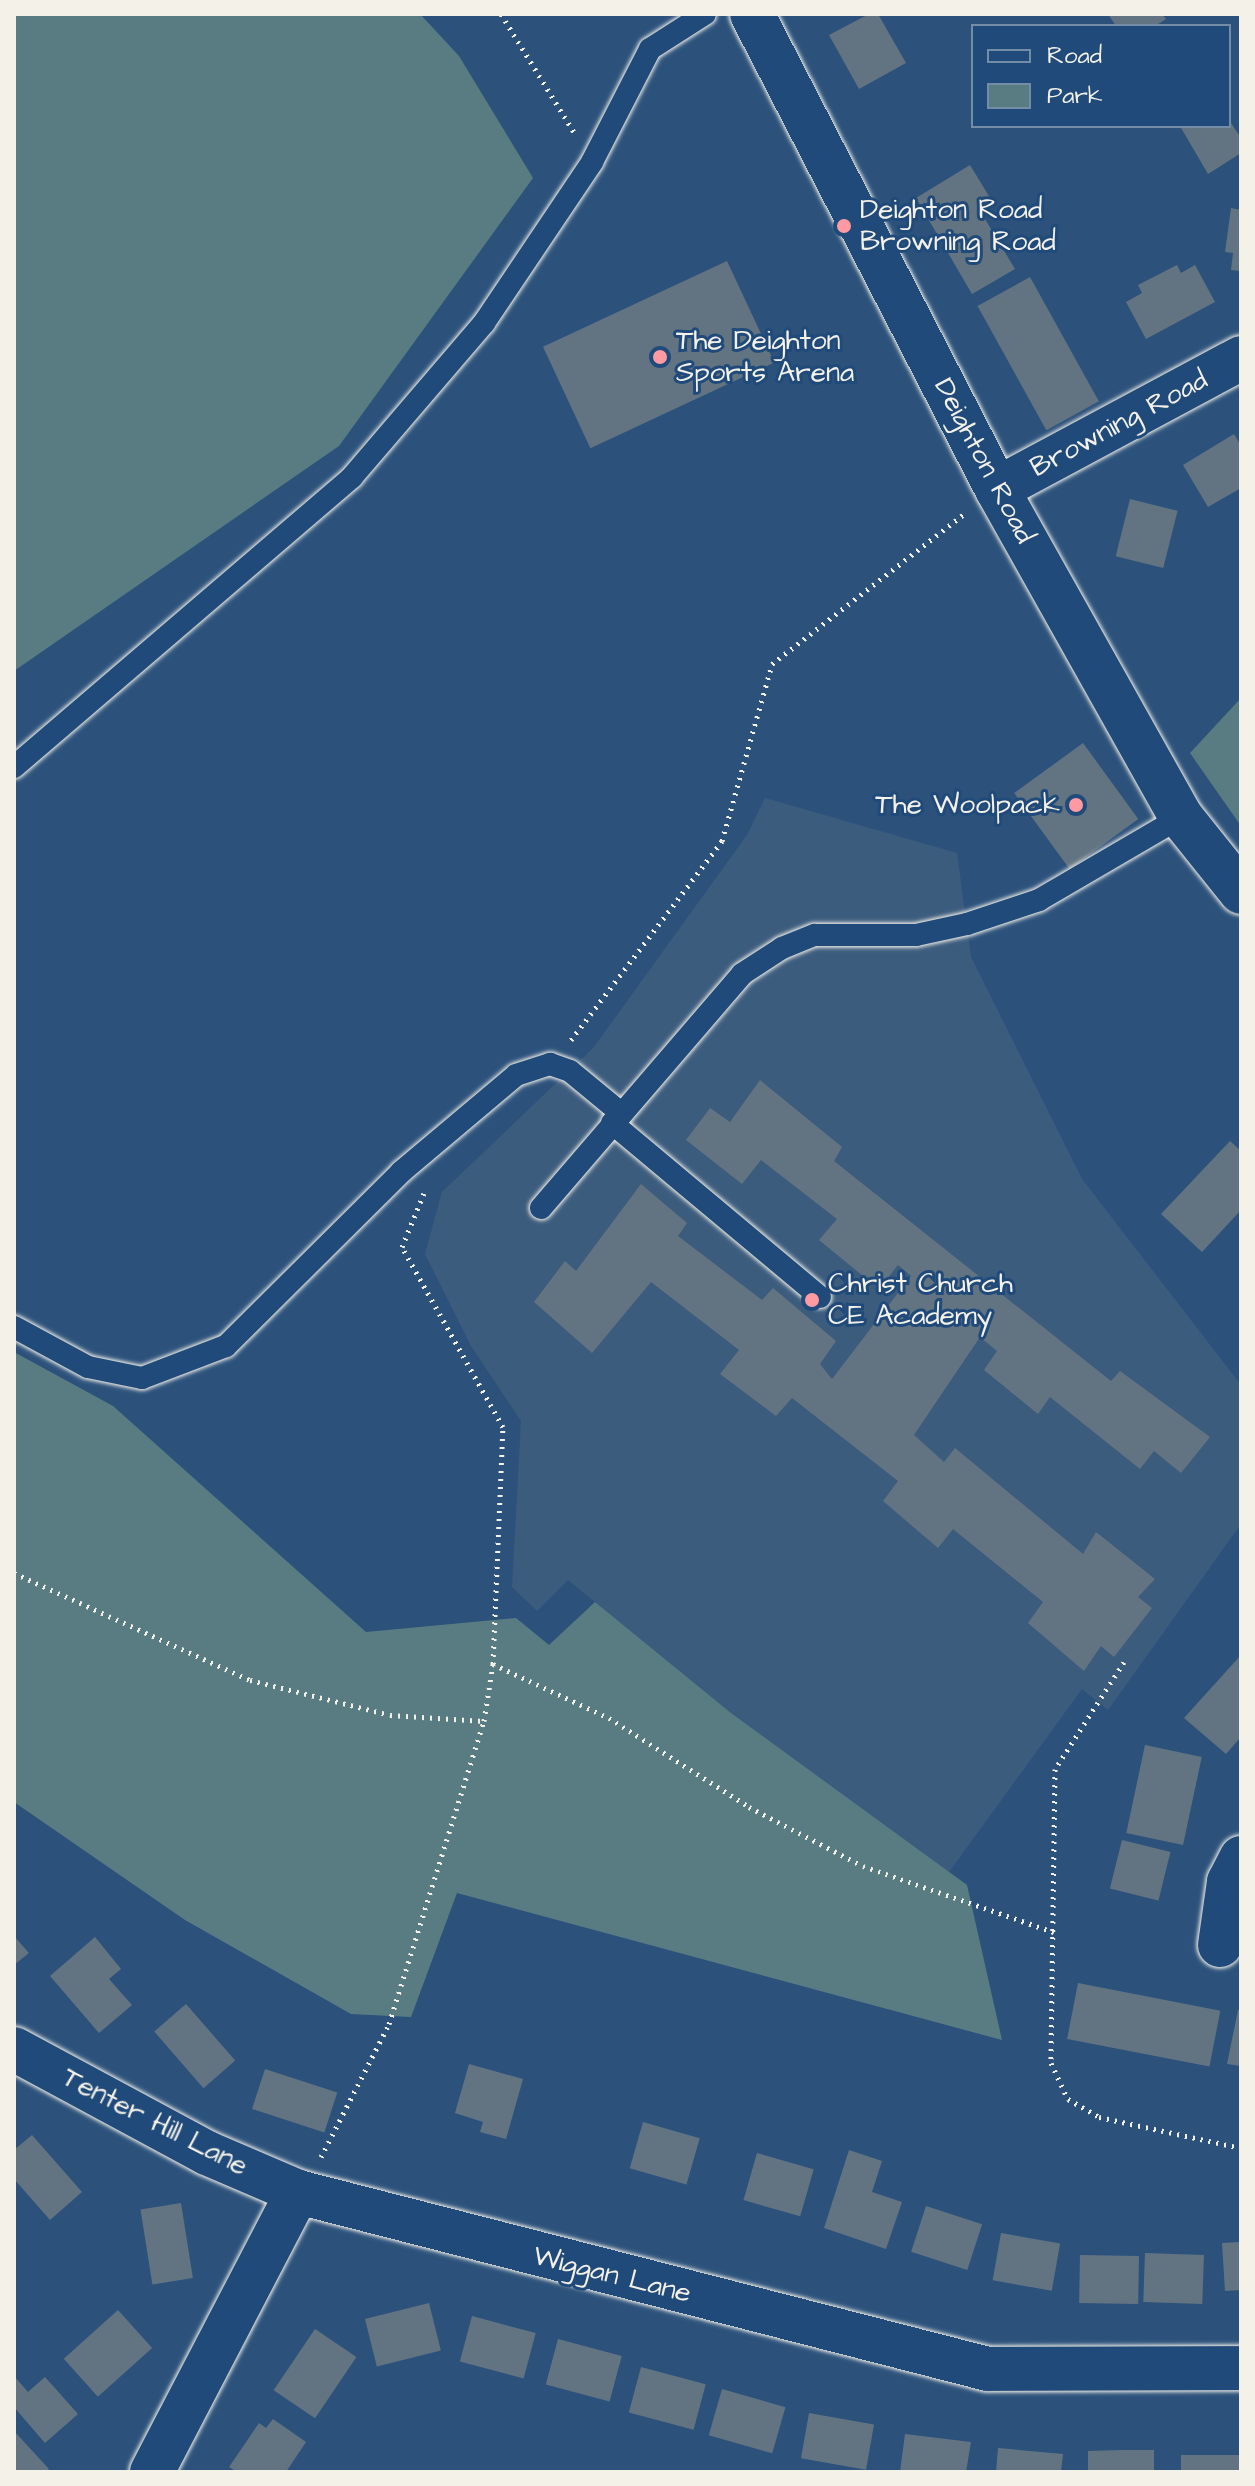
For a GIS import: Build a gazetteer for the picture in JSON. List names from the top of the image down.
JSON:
{
  "streets": {
    "street": [
      "Browning Road",
      "Deighton Road",
      "Tenter Hill Lane",
      "Wiggan Lane"
    ]
  },
  "crossings": [
    ["Browning Road", "Deighton Road"],
    ["Tenter Hill Lane", "Wiggan Lane"]
  ],
  "places": [
    "Deighton Road Browning Road",
    "The Deighton Sports Arena",
    "The Woolpack",
    "Christ Church CE Academy"
  ],
  "legend": ["Road", "Park"]
}
